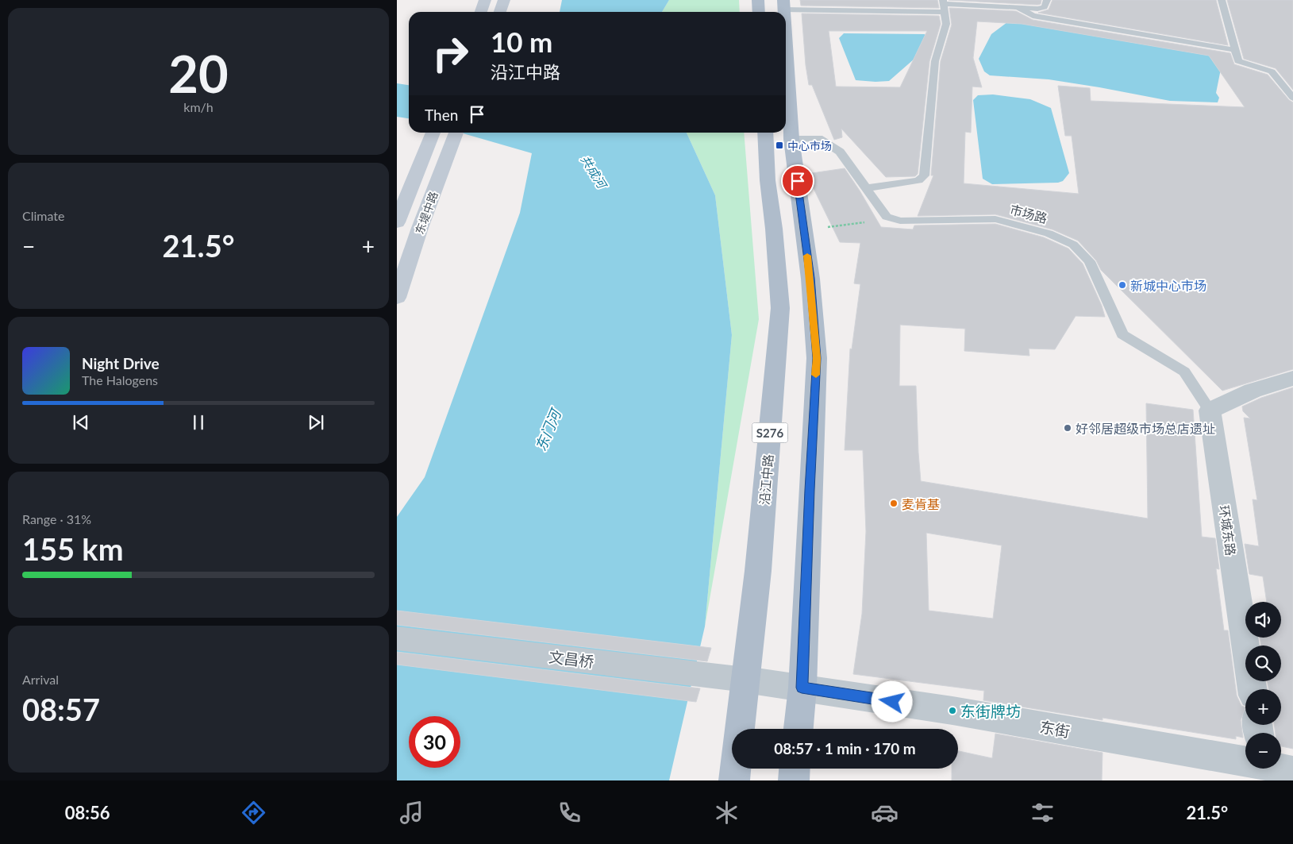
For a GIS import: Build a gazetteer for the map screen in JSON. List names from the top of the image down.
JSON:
{
  "streets": {
    "main road": ["东堤中路", "S276", "沿江中路"],
    "street": ["环城东路", "文昌桥", "东街"],
    "lane": ["市场路"]
  },
  "crossings": [
    ["市场路", "环城东路"],
    ["沿江中路", "文昌桥"],
    ["沿江中路", "东街"],
    ["文昌桥", "东街"]
  ],
  "water": ["共成河", "东门河"],
  "places": {
    "transit": ["中心市场"],
    "other": [
      "新城中心市场",
      "好邻居超级市场总店遗址",
      "麦肯基",
      "东街牌坊"
    ]
  },
  "page": {
    "tile": [
      ["20", "km/h"],
      "Climate",
      ["Range · 31%", "155 km"],
      ["Arrival", "08:57"]
    ],
    "turn": ["10 m", "沿江中路"],
    "then": "Then",
    "heat": ["−", "21.5°", "+"],
    "song": ["Night Drive", "The Halogens"],
    "map_buttons": ["+", "−"],
    "limit": "30",
    "trip": "08:57 · 1 min · 170 m",
    "tabs": ["08:56", "21.5°"]
  }
}
